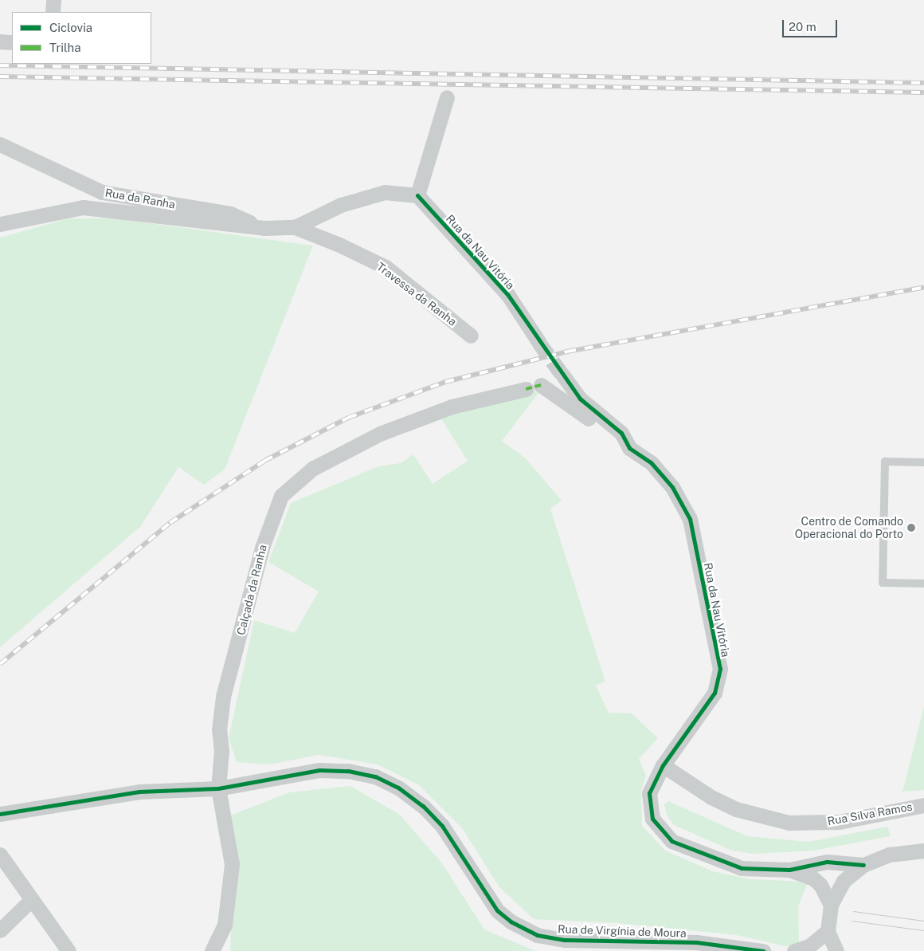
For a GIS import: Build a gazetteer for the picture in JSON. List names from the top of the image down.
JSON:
{
  "streets": {
    "street": [
      "Rua da Ranha",
      "Rua da Nau Vitória",
      "Travessa da Ranha",
      "Calçada da Ranha",
      "Rua Silva Ramos",
      "Rua de Virgínia de Moura"
    ]
  },
  "crossings": [
    ["Rua da Ranha", "Rua da Nau Vitória"],
    ["Rua da Ranha", "Travessa da Ranha"],
    ["Rua da Nau Vitória", "Rua Silva Ramos"],
    ["Calçada da Ranha", "Rua de Virgínia de Moura"]
  ],
  "places": ["Centro de Comando Operacional do Porto"],
  "legend": ["Ciclovia", "Trilha"],
  "scale_bar": "20 m"
}
